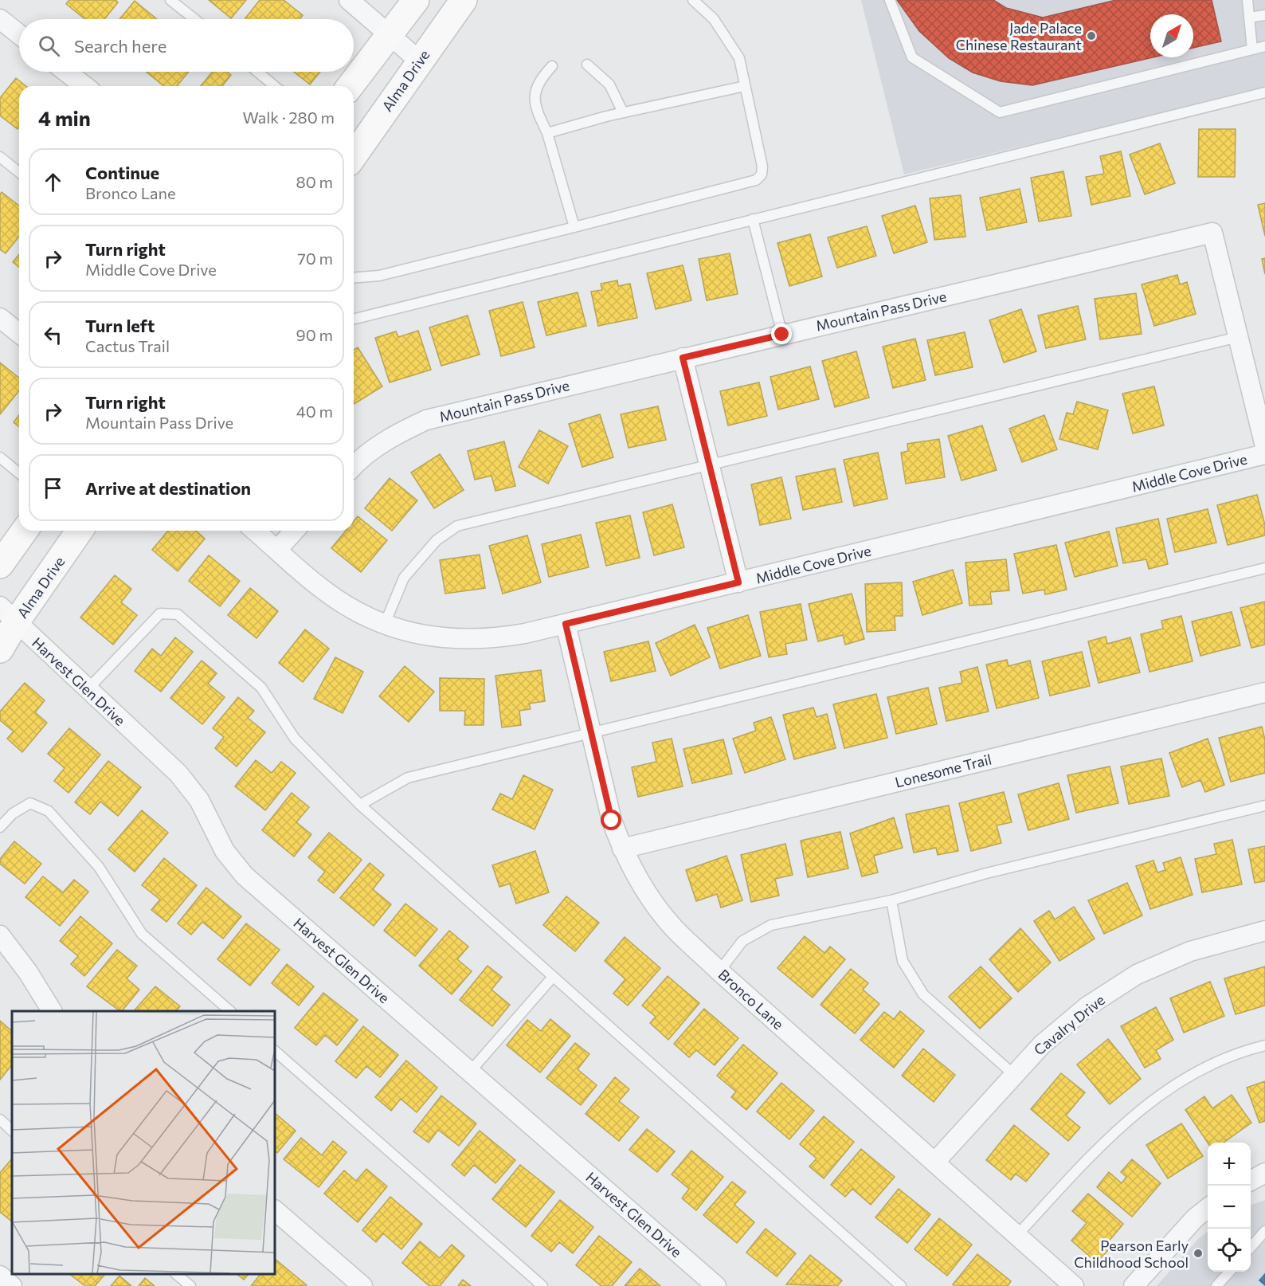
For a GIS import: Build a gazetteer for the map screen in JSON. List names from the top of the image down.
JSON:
{
  "streets": {
    "main road": ["Alma Drive"],
    "street": [
      "Mountain Pass Drive",
      "Middle Cove Drive",
      "Harvest Glen Drive",
      "Lonesome Trail",
      "Bronco Lane",
      "Cavalry Drive"
    ]
  },
  "crossings": [
    ["Alma Drive", "Harvest Glen Drive"],
    ["Middle Cove Drive", "Bronco Lane"],
    ["Lonesome Trail", "Bronco Lane"],
    ["Bronco Lane", "Cavalry Drive"]
  ],
  "places": ["Jade Palace Chinese Restaurant", "Pearson Early Childhood School"],
  "north": "top right",
  "page": {
    "search": "Search here",
    "heading": ["4 min", "Walk · 280 m"],
    "list": [
      ["Continue", "Bronco Lane", "80 m"],
      ["Turn right", "Middle Cove Drive", "70 m"],
      ["Turn left", "Cactus Trail", "90 m"],
      ["Turn right", "Mountain Pass Drive", "40 m"],
      "Arrive at destination"
    ],
    "map_buttons": ["+", "−"]
  }
}
